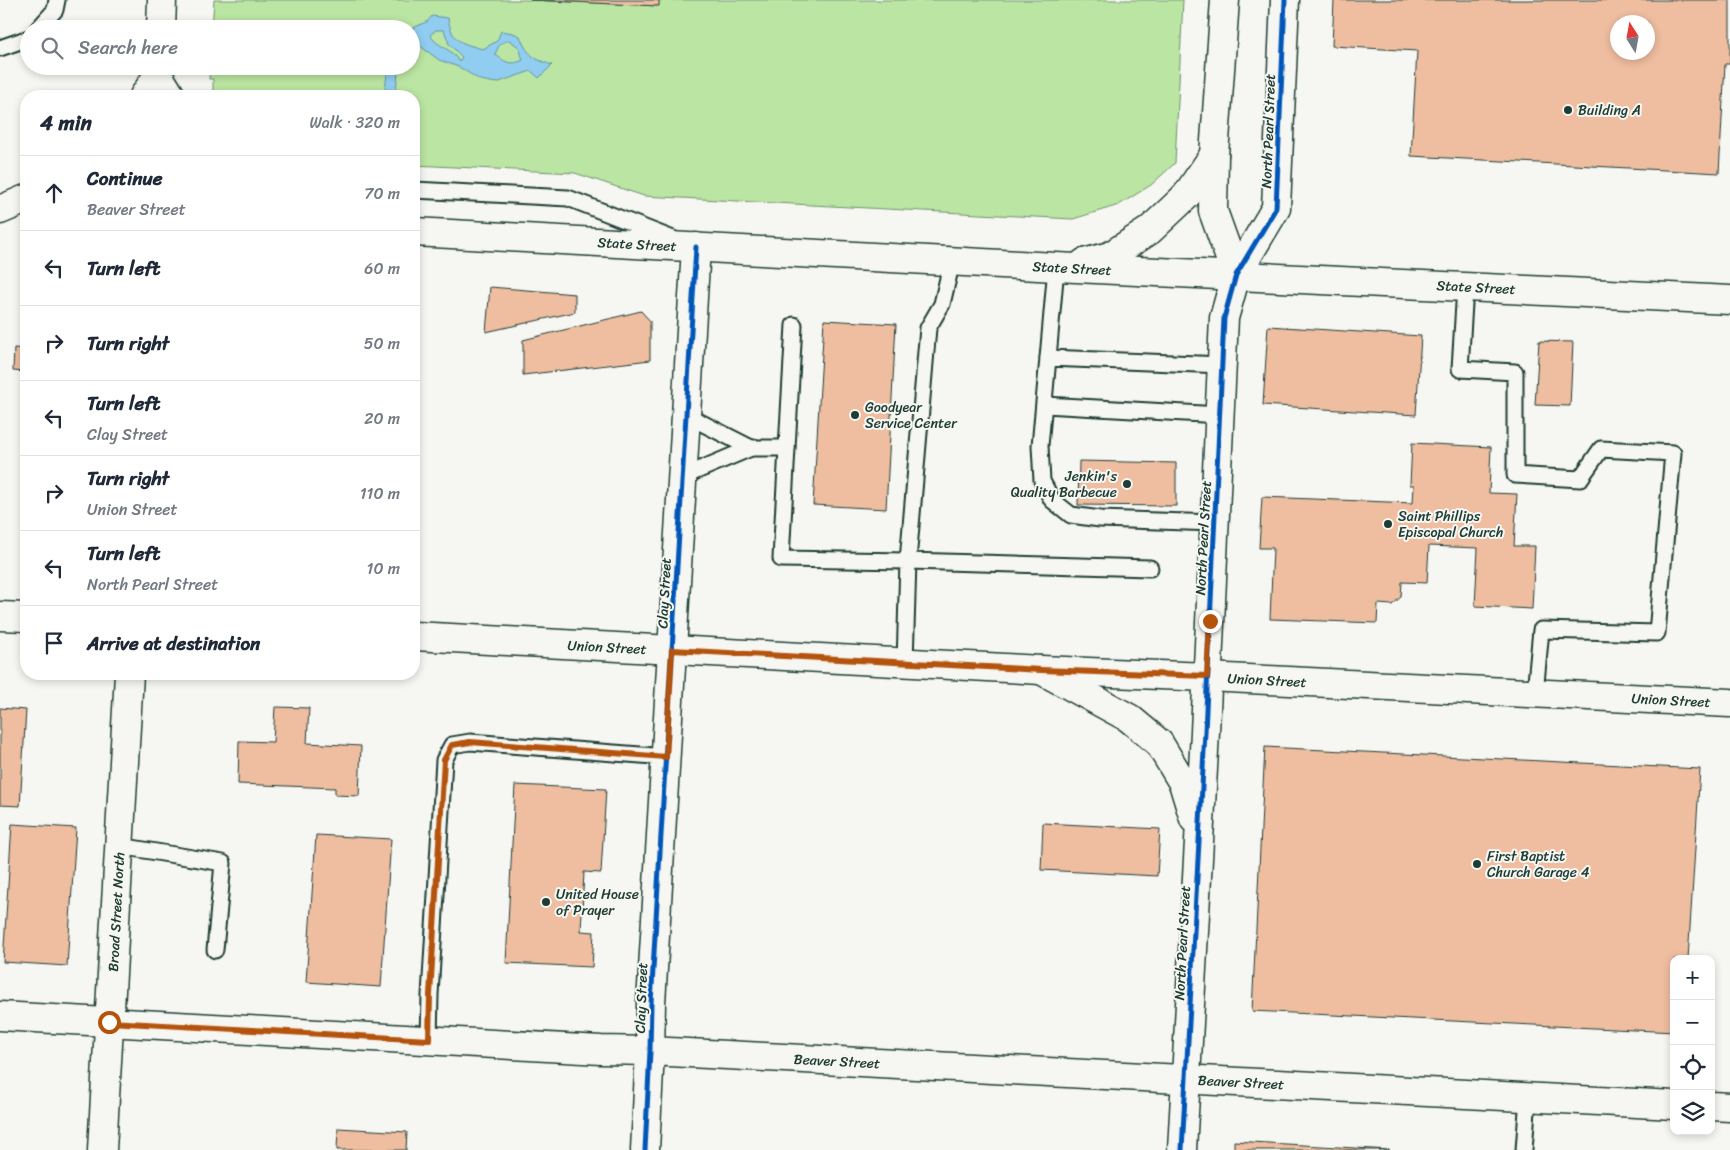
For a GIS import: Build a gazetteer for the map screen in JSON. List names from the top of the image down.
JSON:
{
  "streets": {
    "main road": [
      "North Pearl Street",
      "State Street",
      "Clay Street",
      "Union Street",
      "Broad Street North",
      "Beaver Street"
    ]
  },
  "crossings": [
    ["North Pearl Street", "State Street"],
    ["North Pearl Street", "Union Street"],
    ["North Pearl Street", "Beaver Street"],
    ["State Street", "Clay Street"],
    ["Clay Street", "Union Street"],
    ["Clay Street", "Beaver Street"],
    ["Broad Street North", "Beaver Street"]
  ],
  "places": [
    "Building A",
    "Goodyear Service Center",
    "Jenkin's Quality Barbecue",
    "Saint Phillips Episcopal Church",
    "First Baptist Church Garage 4",
    "United House of Prayer"
  ],
  "north": "top",
  "page": {
    "search": "Search here",
    "heading": ["4 min", "Walk · 320 m"],
    "list": [
      ["Continue", "Beaver Street", "70 m"],
      ["Turn left", "60 m"],
      ["Turn right", "50 m"],
      ["Turn left", "Clay Street", "20 m"],
      ["Turn right", "Union Street", "110 m"],
      ["Turn left", "North Pearl Street", "10 m"],
      "Arrive at destination"
    ],
    "map_buttons": ["+", "−"]
  }
}
